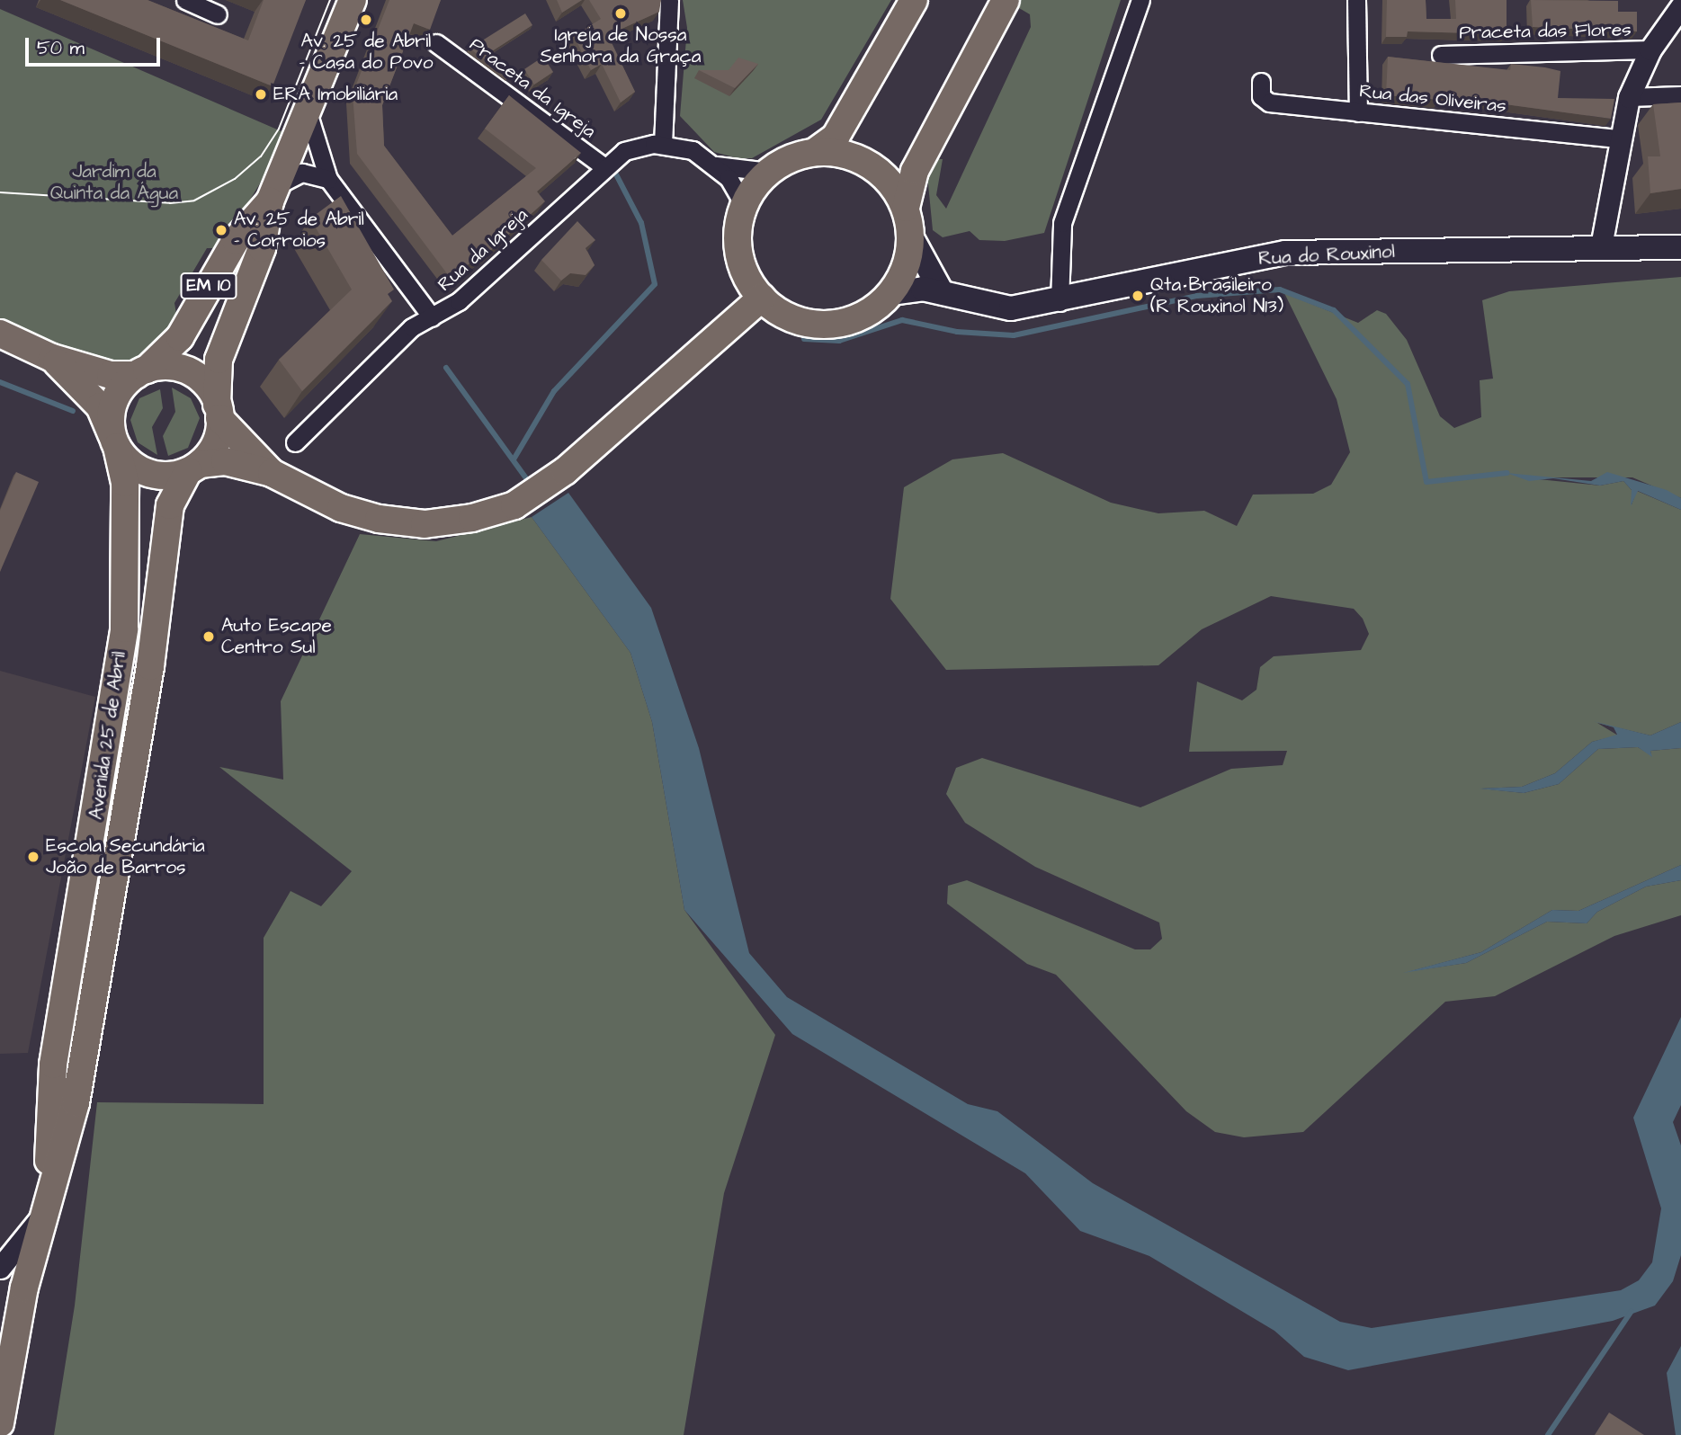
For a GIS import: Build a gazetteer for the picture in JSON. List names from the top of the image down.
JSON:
{
  "streets": {
    "main road": ["Rua do Rouxinol", "EM 10", "Avenida 25 de Abril"],
    "street": [
      "Praceta das Flores",
      "Praceta da Igreja",
      "Rua das Oliveiras",
      "Rua da Igreja"
    ]
  },
  "crossings": [
    ["Praceta da Igreja", "Rua da Igreja"],
    ["Rua da Igreja", "Rua do Rouxinol"],
    ["EM 10", "Avenida 25 de Abril"]
  ],
  "parks": ["Jardim da Quinta da Água"],
  "places": [
    "Igreja de Nossa Senhora da Graça",
    "Av. 25 de Abril - Casa do Povo",
    "ERA Imobiliária",
    "Av. 25 de Abril - Corroios",
    "Qta Brasileiro (R Rouxinol N13)",
    "Auto Escape Centro Sul",
    "Escola Secundária João de Barros"
  ],
  "scale_bar": "50 m"
}
